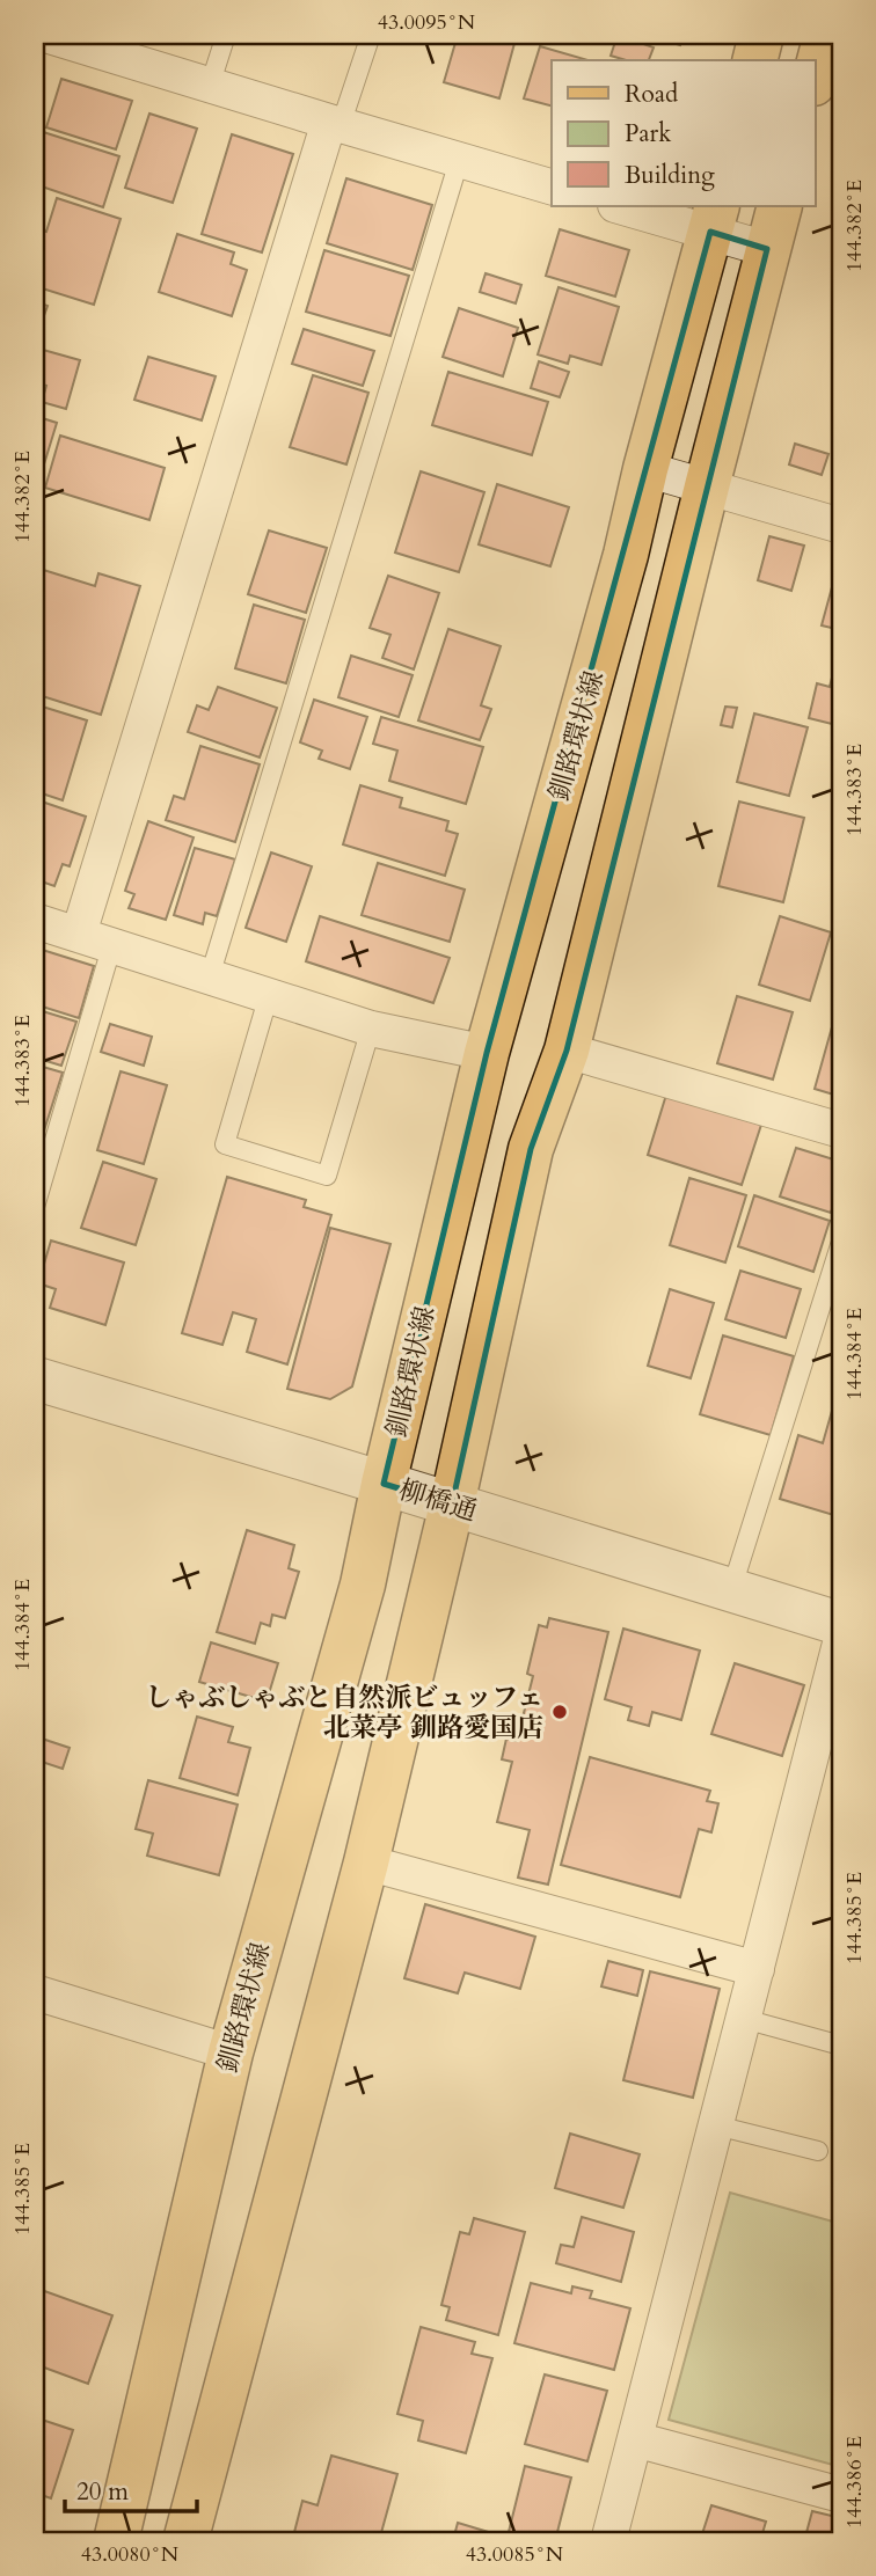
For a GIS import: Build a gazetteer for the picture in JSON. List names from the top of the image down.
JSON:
{
  "streets": {
    "main road": ["釧路環状線"],
    "street": ["柳橋通"]
  },
  "crossings": [
    ["釧路環状線", "柳橋通"]
  ],
  "places": ["しゃぶしゃぶと自然派ビュッフェ 北菜亭 釧路愛国店"],
  "legend": ["Road", "Park", "Building"],
  "scale_bar": "20 m",
  "coordinates": [
    "43.0095°N",
    "144.382°E",
    "144.383°E",
    "144.384°E",
    "144.385°E",
    "144.386°E",
    "43.0080°N",
    "43.0085°N"
  ]
}
